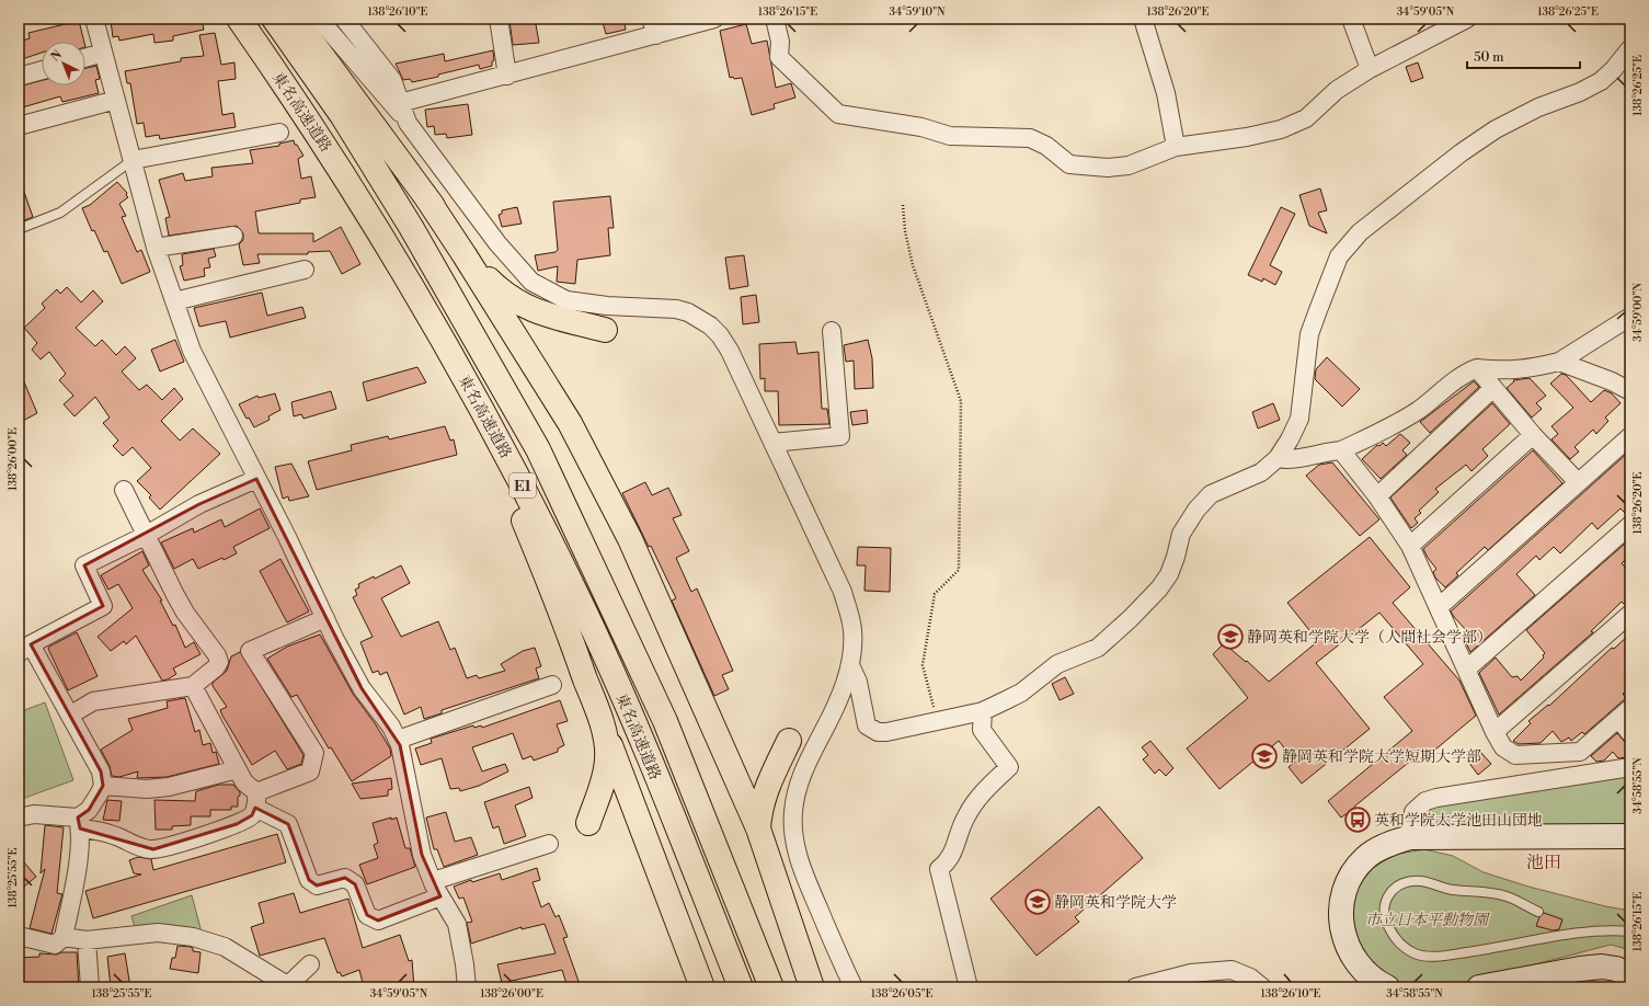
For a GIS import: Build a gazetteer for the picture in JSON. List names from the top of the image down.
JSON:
{
  "streets": {
    "highway": ["東名高速道路", "E1"]
  },
  "districts": ["池田"],
  "parks": ["市立日本平動物園"],
  "places": {
    "school or university": ["静岡英和学院大学（人間社会学部）", "静岡英和学院大学短期大学部", "静岡英和学院大学"],
    "bus stop": ["英和学院大学池田山団地"]
  },
  "scale_bar": "50 m",
  "north": "top left",
  "coordinates": [
    "138°26'10\"E",
    "138°26'15\"E",
    "34°59'10\"N",
    "138°26'20\"E",
    "34°59'05\"N",
    "138°26'25\"E",
    "34°59'00\"N",
    "138°26'00\"E",
    "34°58'55\"N",
    "138°25'55\"E",
    "138°26'05\"E"
  ]
}
